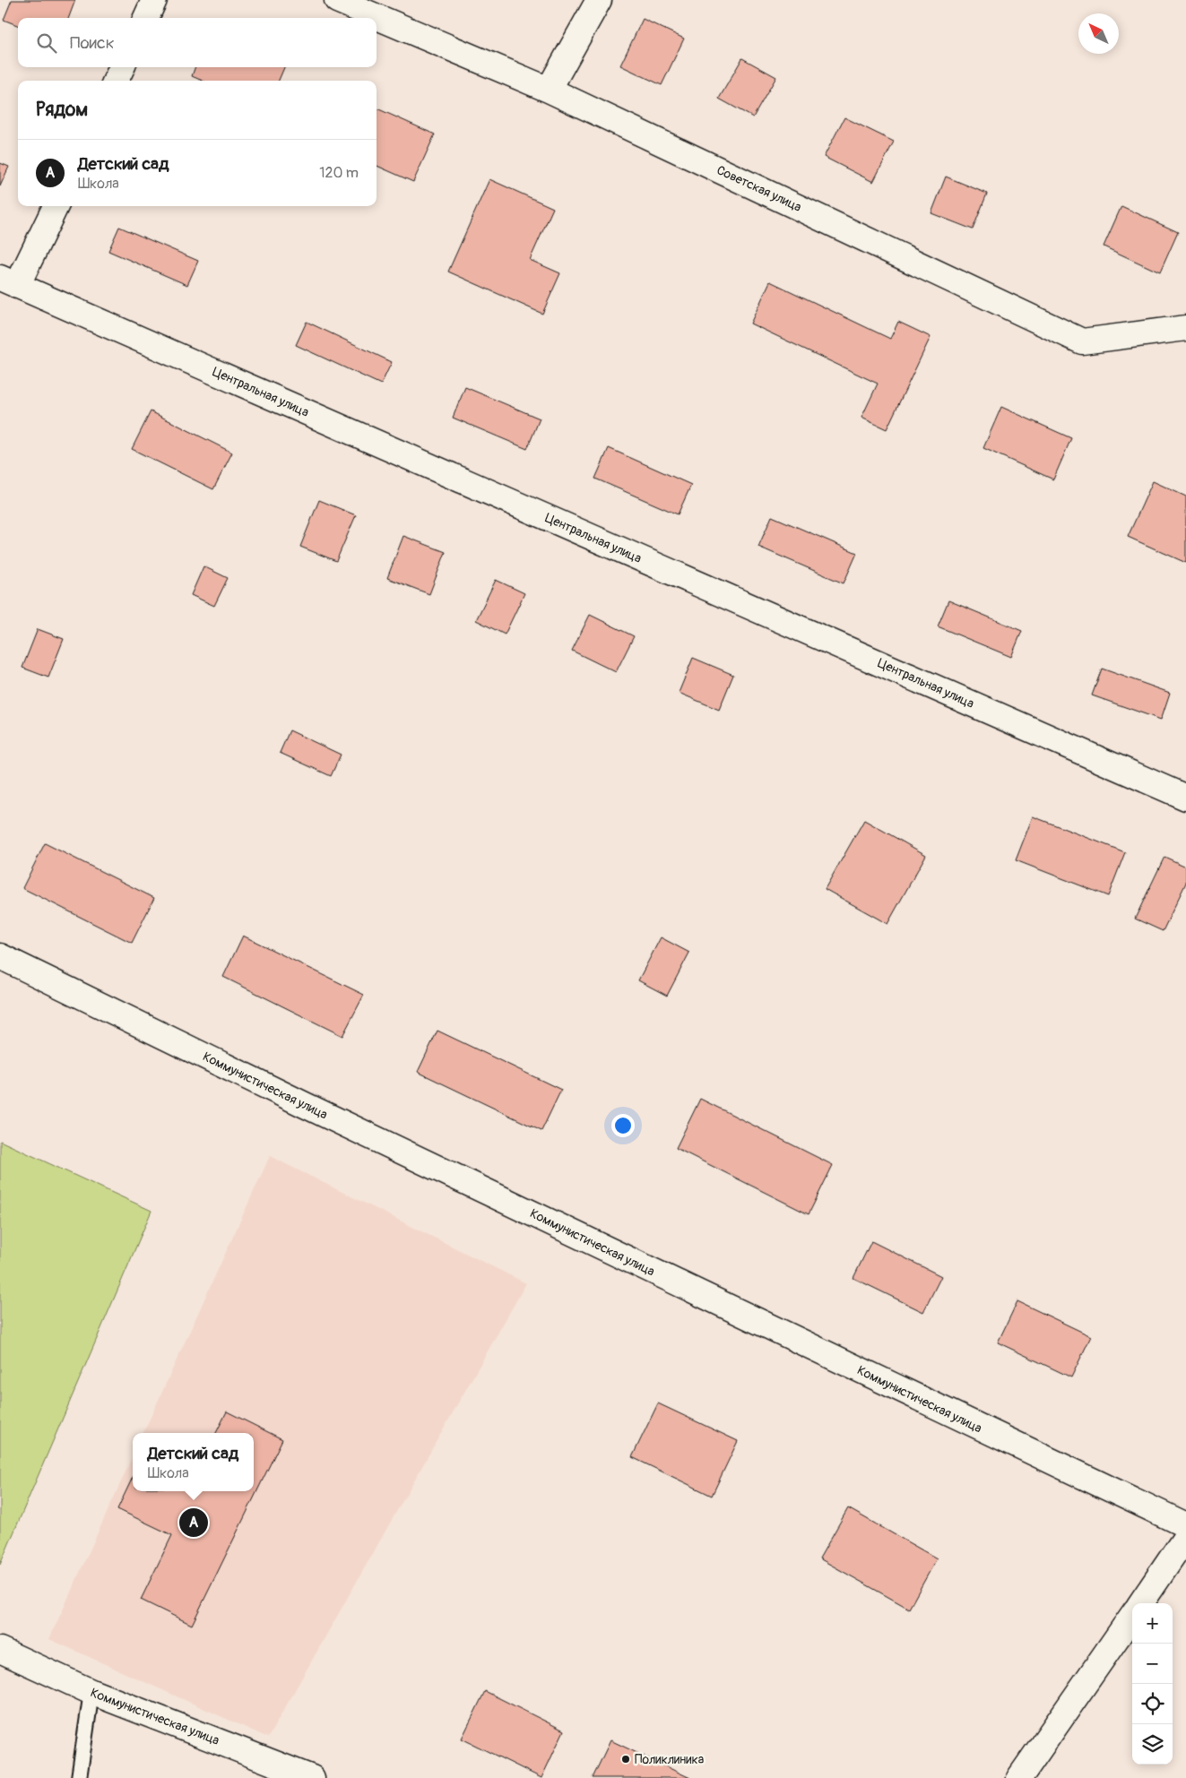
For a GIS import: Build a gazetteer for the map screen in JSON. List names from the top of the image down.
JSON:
{
  "streets": {
    "street": ["Советская улица", "Центральная улица", "Коммунистическая улица"]
  },
  "places": ["Поликлиника"],
  "north": "top left",
  "page": {
    "search": "Поиск",
    "heading": "Рядом",
    "list": [
      {
        "mark": "A",
        "name": "Детский сад",
        "note": "Школа",
        "value": "120 m"
      }
    ],
    "popup": ["Детский сад", "Школа"],
    "pins": "A",
    "map_buttons": ["+", "−"]
  }
}
